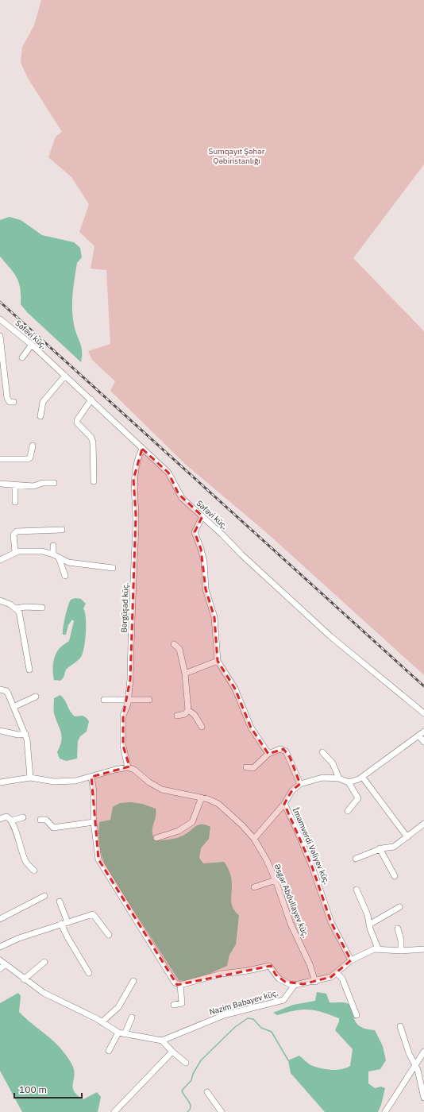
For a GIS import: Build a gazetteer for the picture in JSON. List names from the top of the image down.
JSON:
{
  "streets": {
    "street": [
      "Səfəvi küç.",
      "Bərgüşad küç.",
      "İmamverdi Vəliyev küç.",
      "Əsgər Abdullayev küç.",
      "Nazim Babayev küç."
    ]
  },
  "crossings": [
    ["Səfəvi küç.", "Bərgüşad küç."],
    ["Bərgüşad küç.", "Əsgər Abdullayev küç."]
  ],
  "parks": ["Sumqayıt Şəhər Qəbiristanlığı"],
  "scale_bar": "100 m"
}
